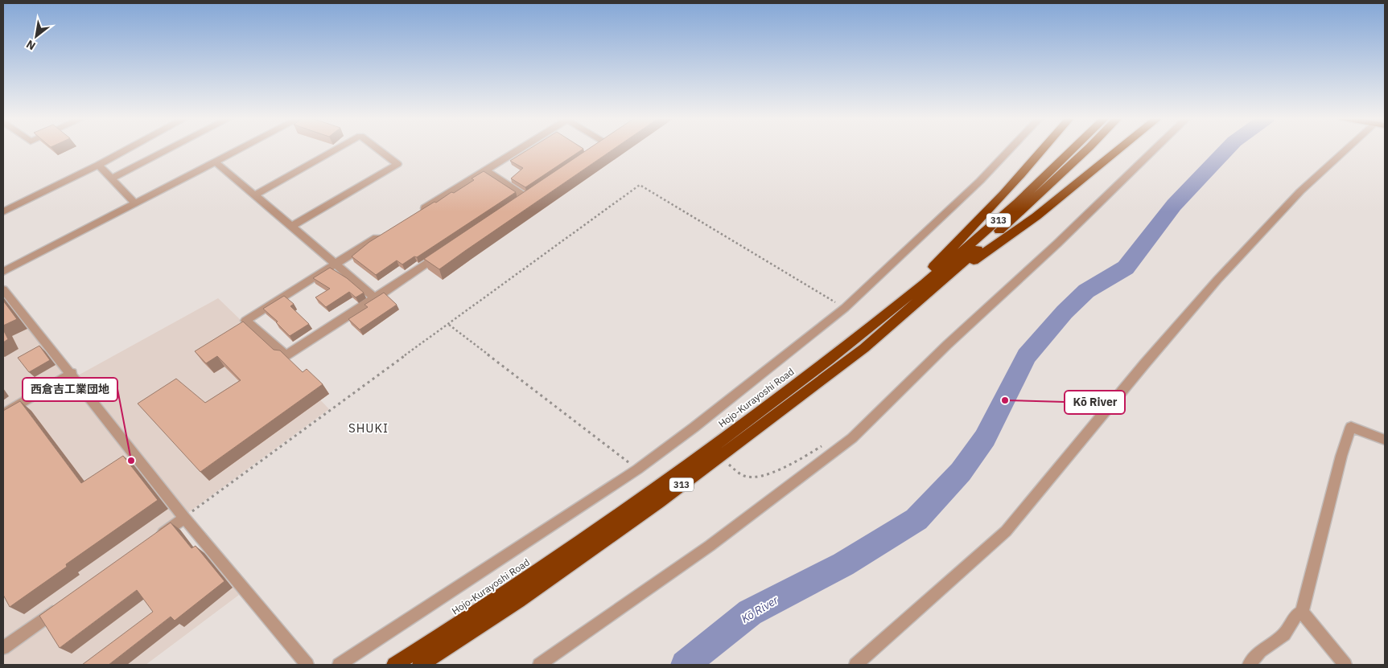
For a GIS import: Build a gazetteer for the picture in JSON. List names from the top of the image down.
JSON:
{
  "streets": {
    "highway": ["313", "Hojo-Kurayoshi Road"]
  },
  "districts": ["SHUKI"],
  "water": ["Kō River"],
  "places": ["Kō River", "西倉吉工業団地"],
  "north": "bottom left"
}
